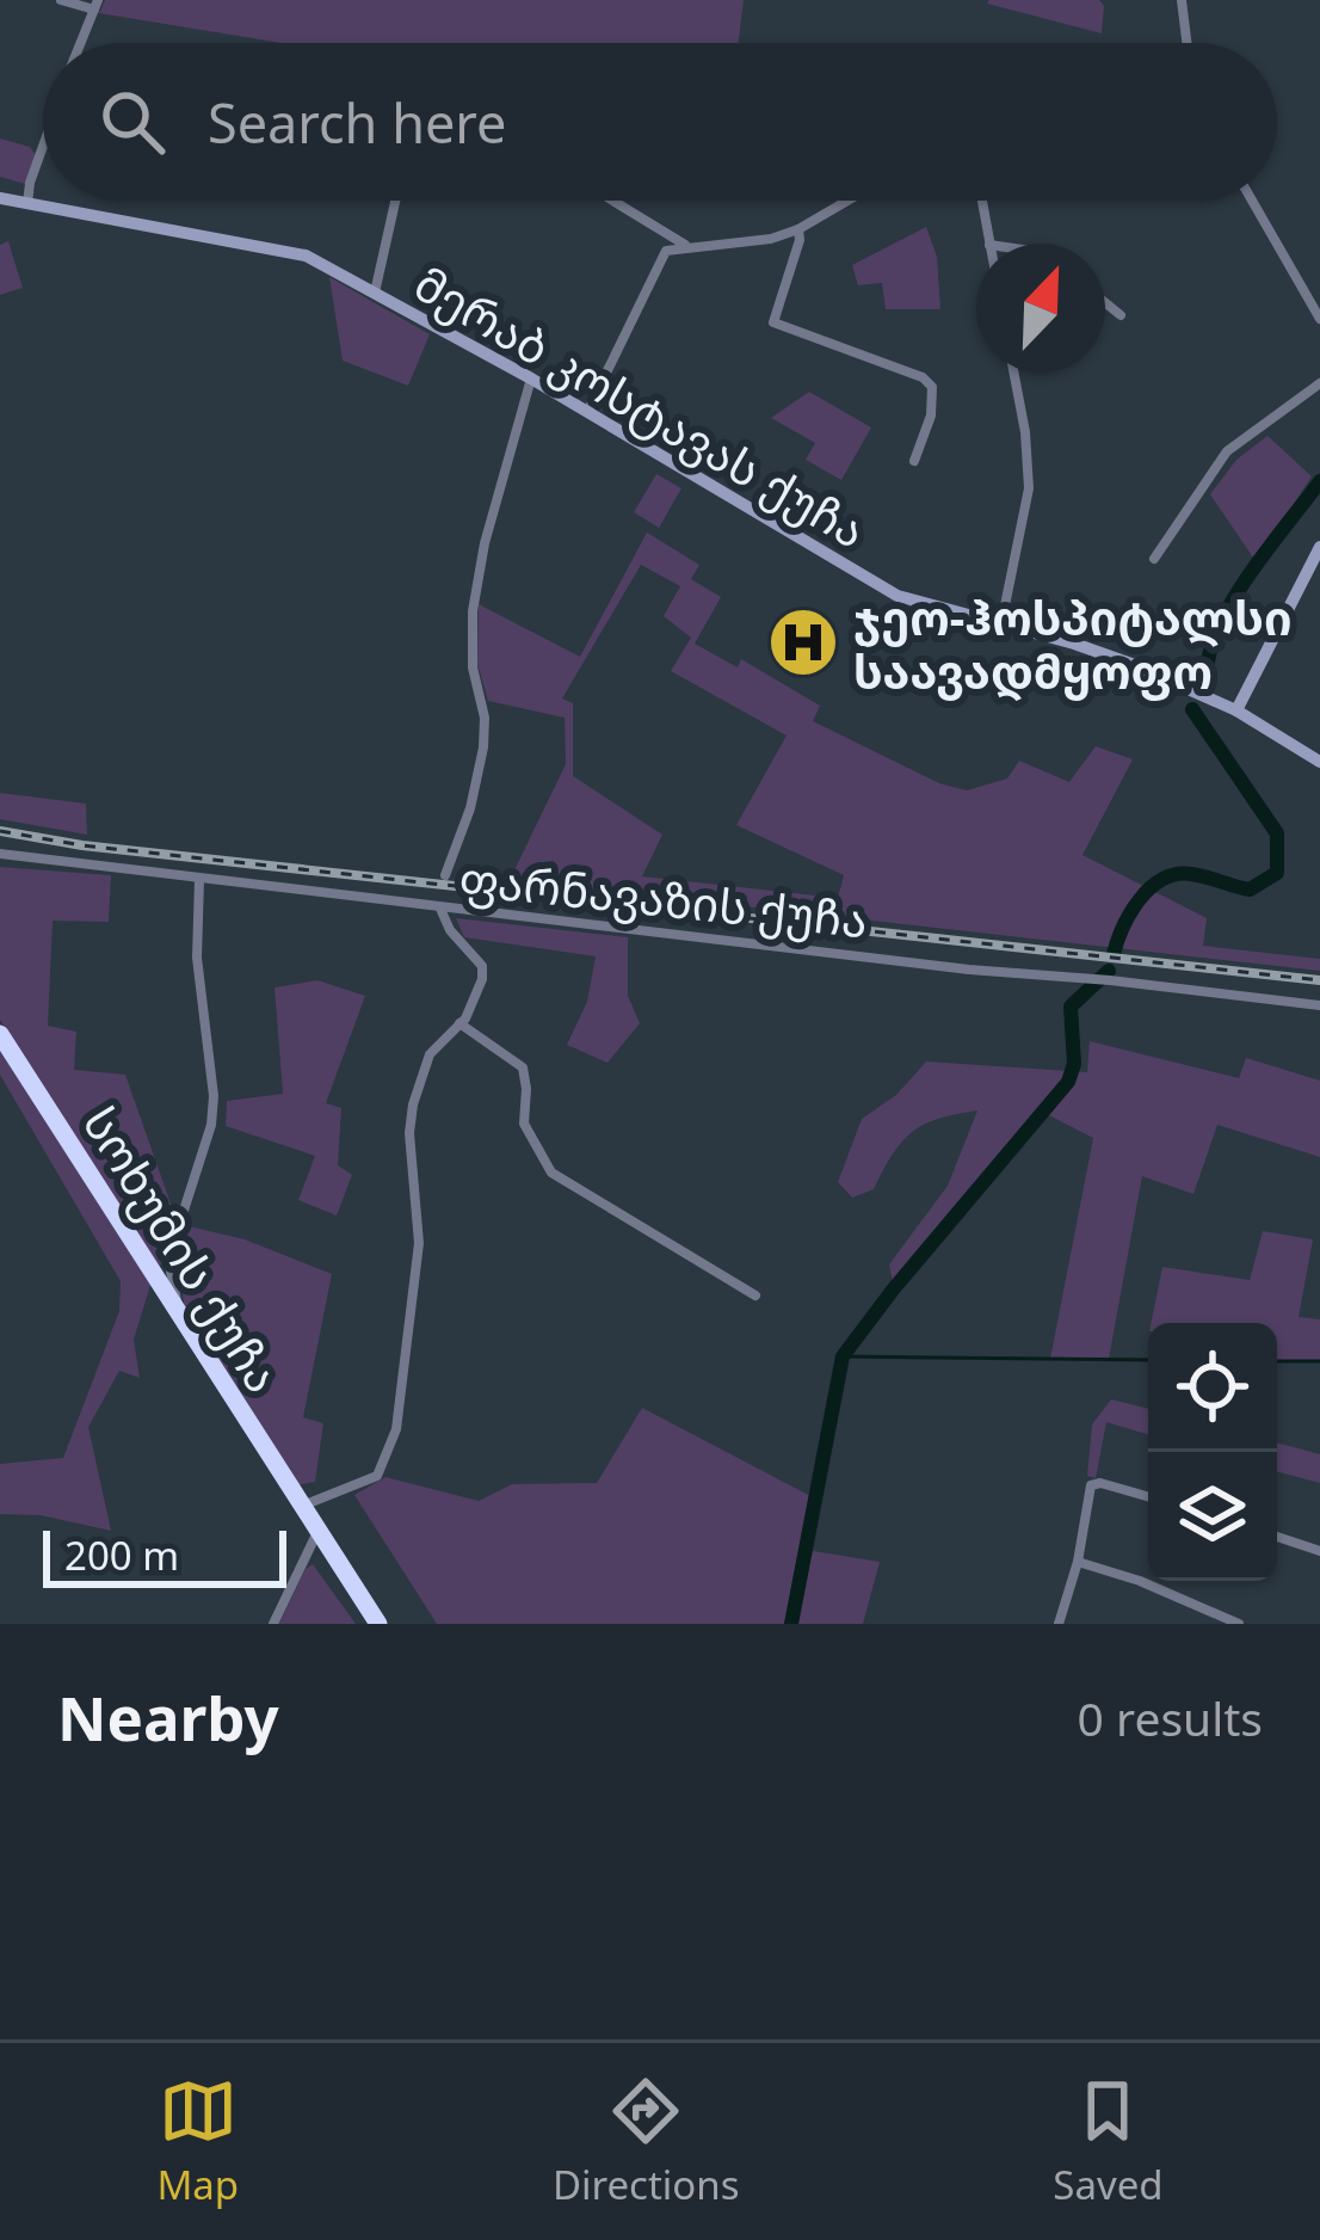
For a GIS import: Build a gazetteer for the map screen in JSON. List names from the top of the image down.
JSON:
{
  "streets": {
    "highway": ["სოხუმის ქუჩა"],
    "main road": ["მერაბ კოსტავას ქუჩა"],
    "street": ["ფარნავაზის ქუჩა"]
  },
  "places": {
    "hospital": ["ჯეო-ჰოსპიტალსი საავადმყოფო"]
  },
  "scale_bar": "200 m",
  "north": "top right",
  "page": {
    "search": "Search here",
    "scale": "200 m",
    "heading": ["Nearby", "0 results"],
    "nav": ["Map", "Directions", "Saved"]
  }
}
